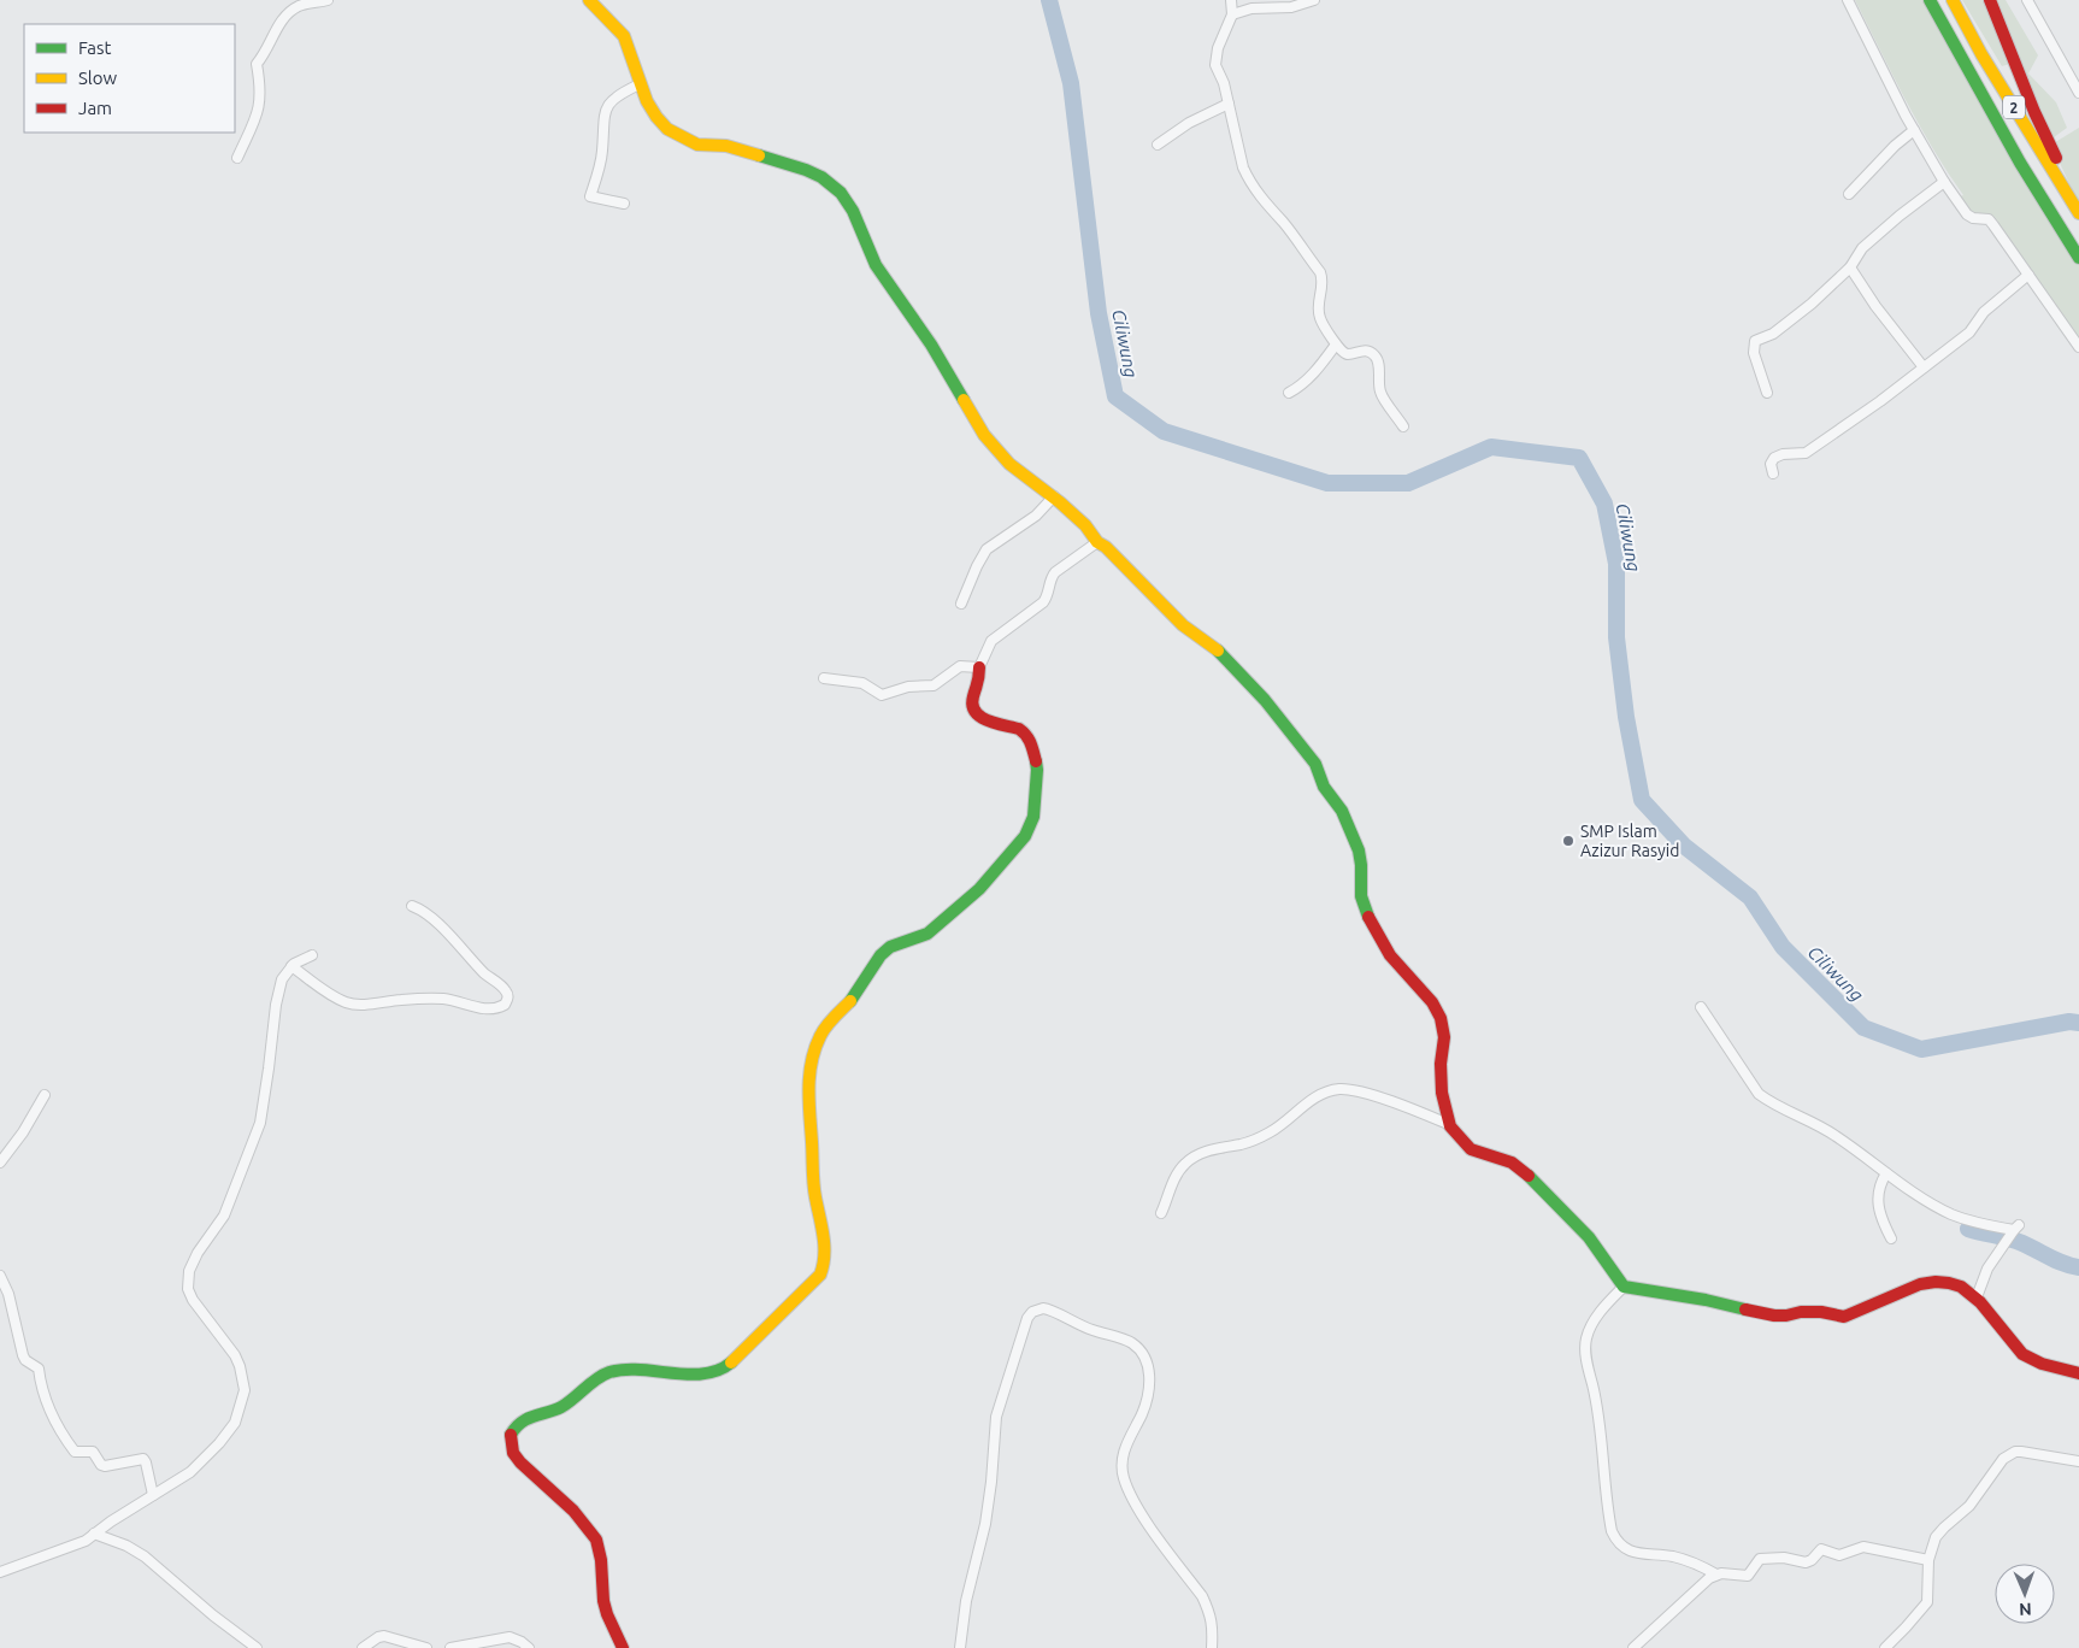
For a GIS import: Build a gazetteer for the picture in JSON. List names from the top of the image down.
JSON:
{
  "streets": {
    "main road": ["2"]
  },
  "water": ["Ciliwung"],
  "places": ["SMP Islam Azizur Rasyid"],
  "legend": ["Fast", "Slow", "Jam"],
  "north": "bottom"
}
